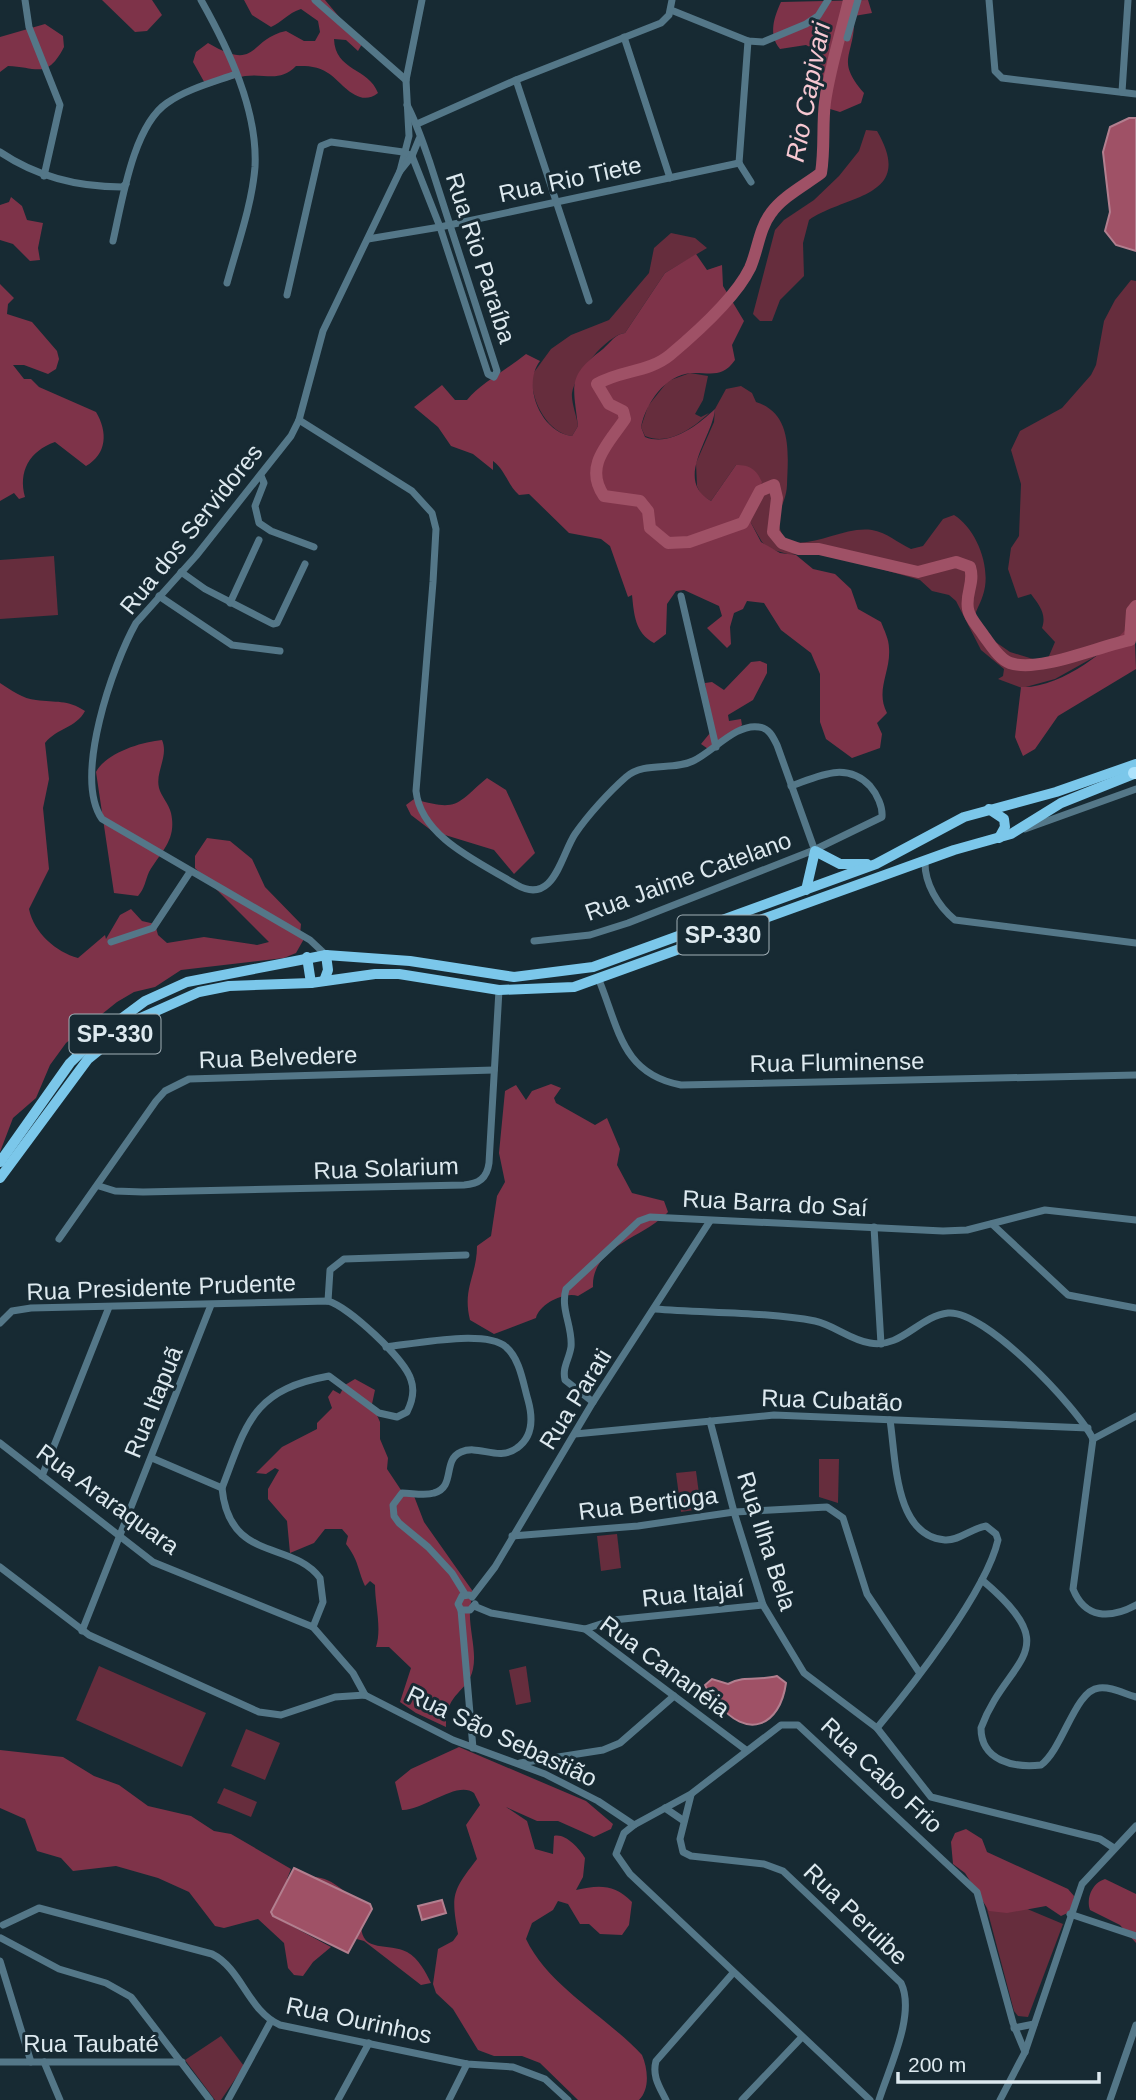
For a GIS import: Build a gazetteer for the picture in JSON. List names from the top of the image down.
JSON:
{
  "streets": {
    "main road": ["SP-330"],
    "street": [
      "Rua Rio Tiete",
      "Rua Rio Paraíba",
      "Rua dos Servidores",
      "Rua Jaime Catelano",
      "Rua Belvedere",
      "Rua Fluminense",
      "Rua Solarium",
      "Rua Barra do Saí",
      "Rua Presidente Prudente",
      "Rua Parati",
      "Rua Cubatão",
      "Rua Itapuã",
      "Rua Araraquara",
      "Rua Bertioga",
      "Rua Ilha Bela",
      "Rua Itajaí",
      "Rua Cananéia",
      "Rua São Sebastião",
      "Rua Cabo Frio",
      "Rua Peruibe",
      "Rua Ourinhos",
      "Rua Taubaté"
    ]
  },
  "crossings": [
    ["Rua Rio Tiete", "Rua Rio Paraíba"],
    ["Rua Rio Tiete", "Rua dos Servidores"],
    ["Rua Rio Paraíba", "Rua dos Servidores"],
    ["Rua dos Servidores", "SP-330"],
    ["SP-330", "Rua Fluminense"],
    ["SP-330", "Rua Solarium"],
    ["Rua Belvedere", "Rua Solarium"],
    ["Rua Barra do Saí", "Rua Parati"],
    ["Rua Presidente Prudente", "Rua Itapuã"],
    ["Rua Parati", "Rua Cubatão"],
    ["Rua Parati", "Rua Bertioga"],
    ["Rua Cubatão", "Rua Ilha Bela"],
    ["Rua Itapuã", "Rua Araraquara"],
    ["Rua Bertioga", "Rua Ilha Bela"],
    ["Rua Ilha Bela", "Rua Itajaí"],
    ["Rua Itajaí", "Rua Cananéia"],
    ["Rua Cananéia", "Rua Cabo Frio"],
    ["Rua São Sebastião", "Rua Cabo Frio"],
    ["Rua Cabo Frio", "Rua Peruibe"]
  ],
  "water": ["Rio Capivari"],
  "scale_bar": "200 m"
}
